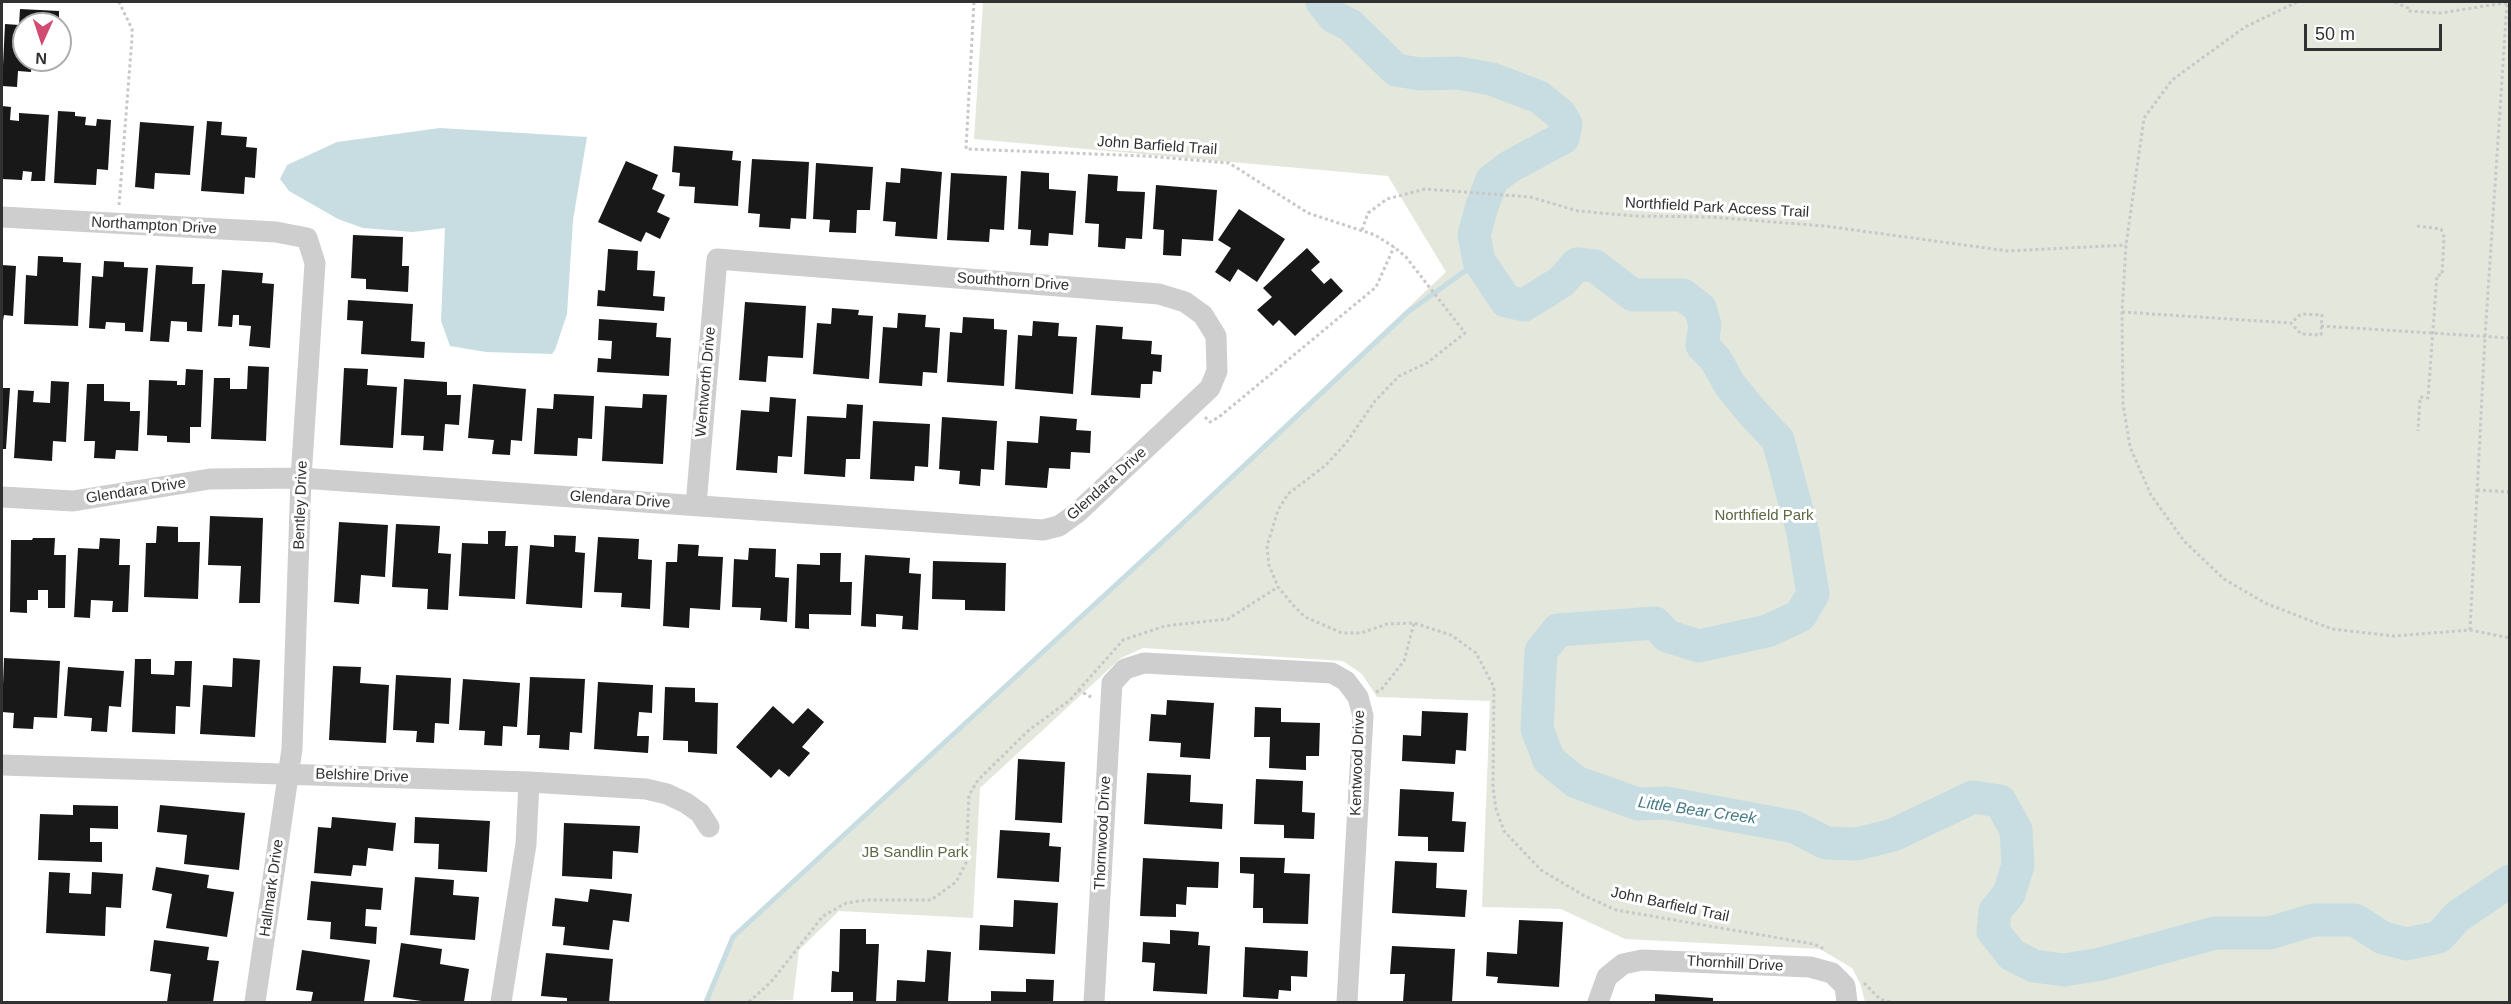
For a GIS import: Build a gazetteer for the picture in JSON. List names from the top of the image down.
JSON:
{
  "streets": {
    "street": [
      "Northampton Drive",
      "Souththorn Drive",
      "Wentworth Drive",
      "Glendara Drive",
      "Bentley Drive",
      "Kentwood Drive",
      "Belshire Drive",
      "Thornwood Drive",
      "Hallmark Drive",
      "Thornhill Drive"
    ],
    "path": ["John Barfield Trail", "Northfield Park Access Trail"]
  },
  "crossings": [
    ["John Barfield Trail", "Northfield Park Access Trail"],
    ["Northampton Drive", "Bentley Drive"],
    ["Souththorn Drive", "Wentworth Drive"],
    ["Souththorn Drive", "Glendara Drive"],
    ["Wentworth Drive", "Glendara Drive"],
    ["Glendara Drive", "Bentley Drive"],
    ["Bentley Drive", "Belshire Drive"],
    ["Bentley Drive", "Hallmark Drive"],
    ["Kentwood Drive", "Thornwood Drive"],
    ["Belshire Drive", "Hallmark Drive"]
  ],
  "water": ["Little Bear Creek"],
  "parks": ["Northfield Park", "JB Sandlin Park"],
  "scale_bar": "50 m",
  "north": "bottom"
}
